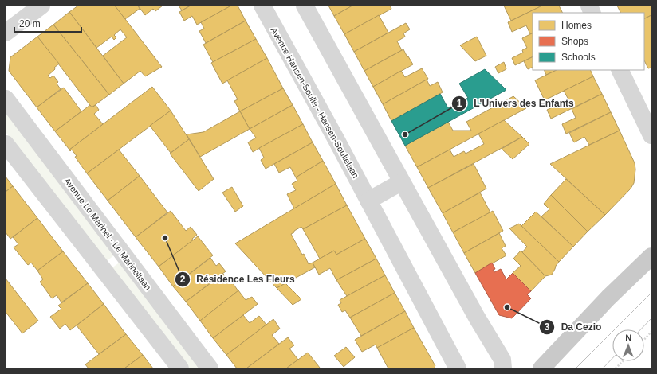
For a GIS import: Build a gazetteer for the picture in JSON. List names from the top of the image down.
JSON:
{
  "streets": {
    "street": ["Avenue Hansen-Soulie - Hansen-Soulielaan", "Avenue Le Marinel - Le Marinellaan"]
  },
  "places": ["L'Univers des Enfants", "Résidence Les Fleurs", "Da Cezio"],
  "legend": ["Homes", "Shops", "Schools"],
  "scale_bar": "20 m",
  "north": "top"
}
